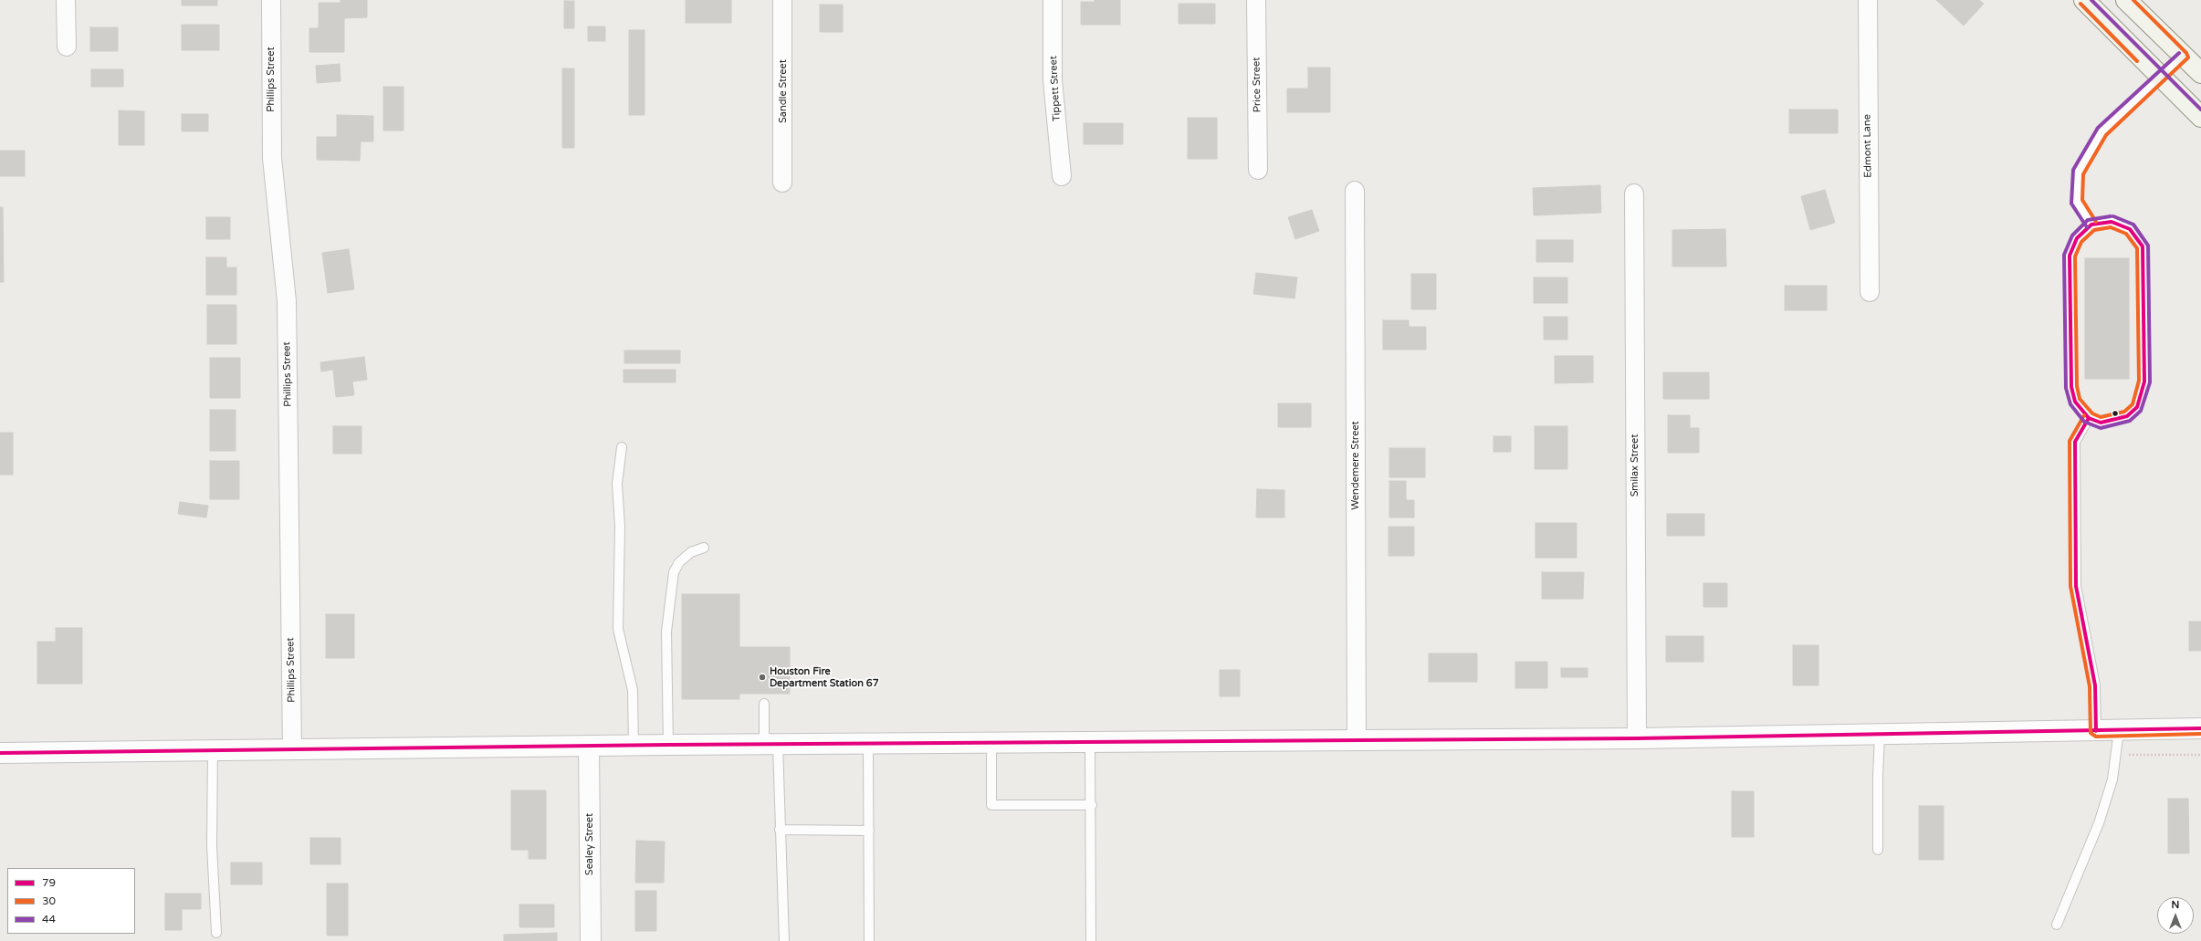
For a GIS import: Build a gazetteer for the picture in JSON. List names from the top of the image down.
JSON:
{
  "streets": {
    "street": [
      "Phillips Street",
      "Price Street",
      "Tippett Street",
      "Sandle Street",
      "Edmont Lane",
      "Wendemere Street",
      "Smilax Street",
      "Sealey Street"
    ]
  },
  "places": ["Houston Fire Department Station 67"],
  "lines": ["transit line 30", "transit line 44", "transit line 79"],
  "legend": ["79", "30", "44"],
  "north": "top"
}
